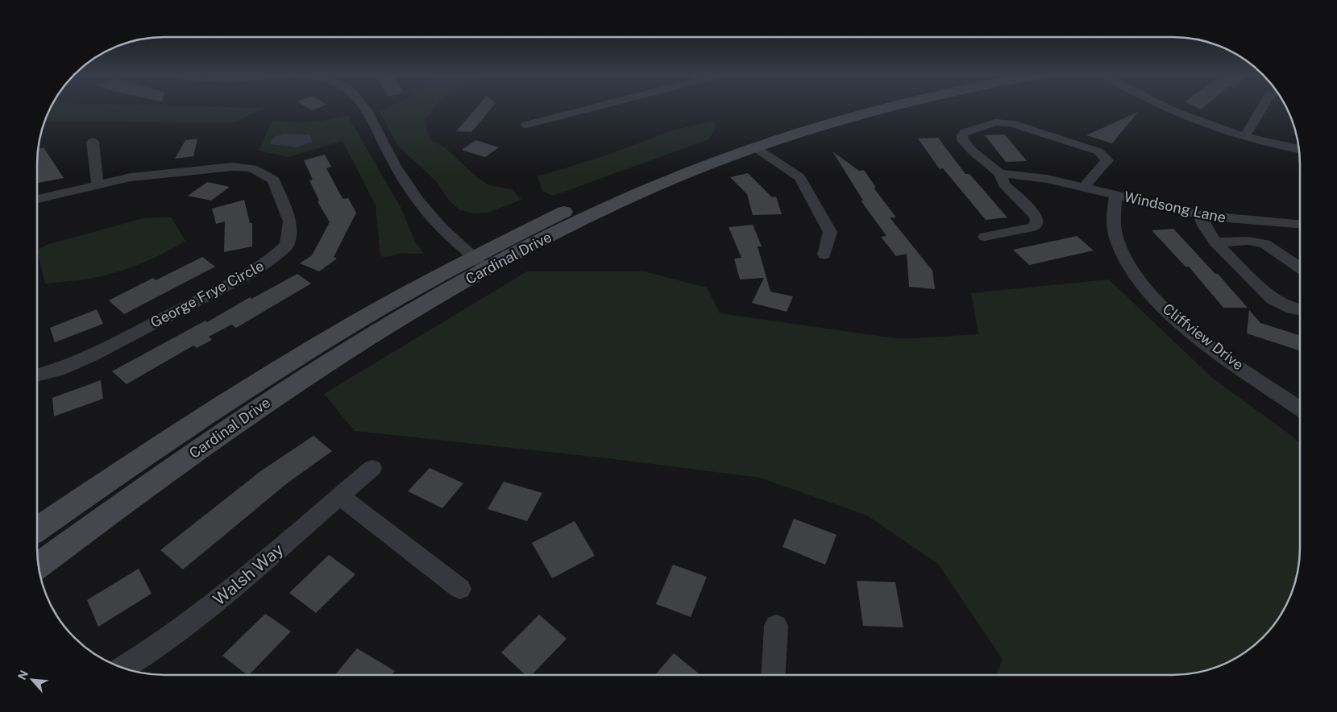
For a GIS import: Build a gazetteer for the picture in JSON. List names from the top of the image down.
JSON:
{
  "streets": {
    "main road": ["Cardinal Drive"],
    "street": [
      "Windsong Lane",
      "George Frye Circle",
      "Cliffview Drive",
      "Walsh Way"
    ]
  },
  "crossings": [
    ["Windsong Lane", "Cliffview Drive"]
  ],
  "north": "top left"
}
